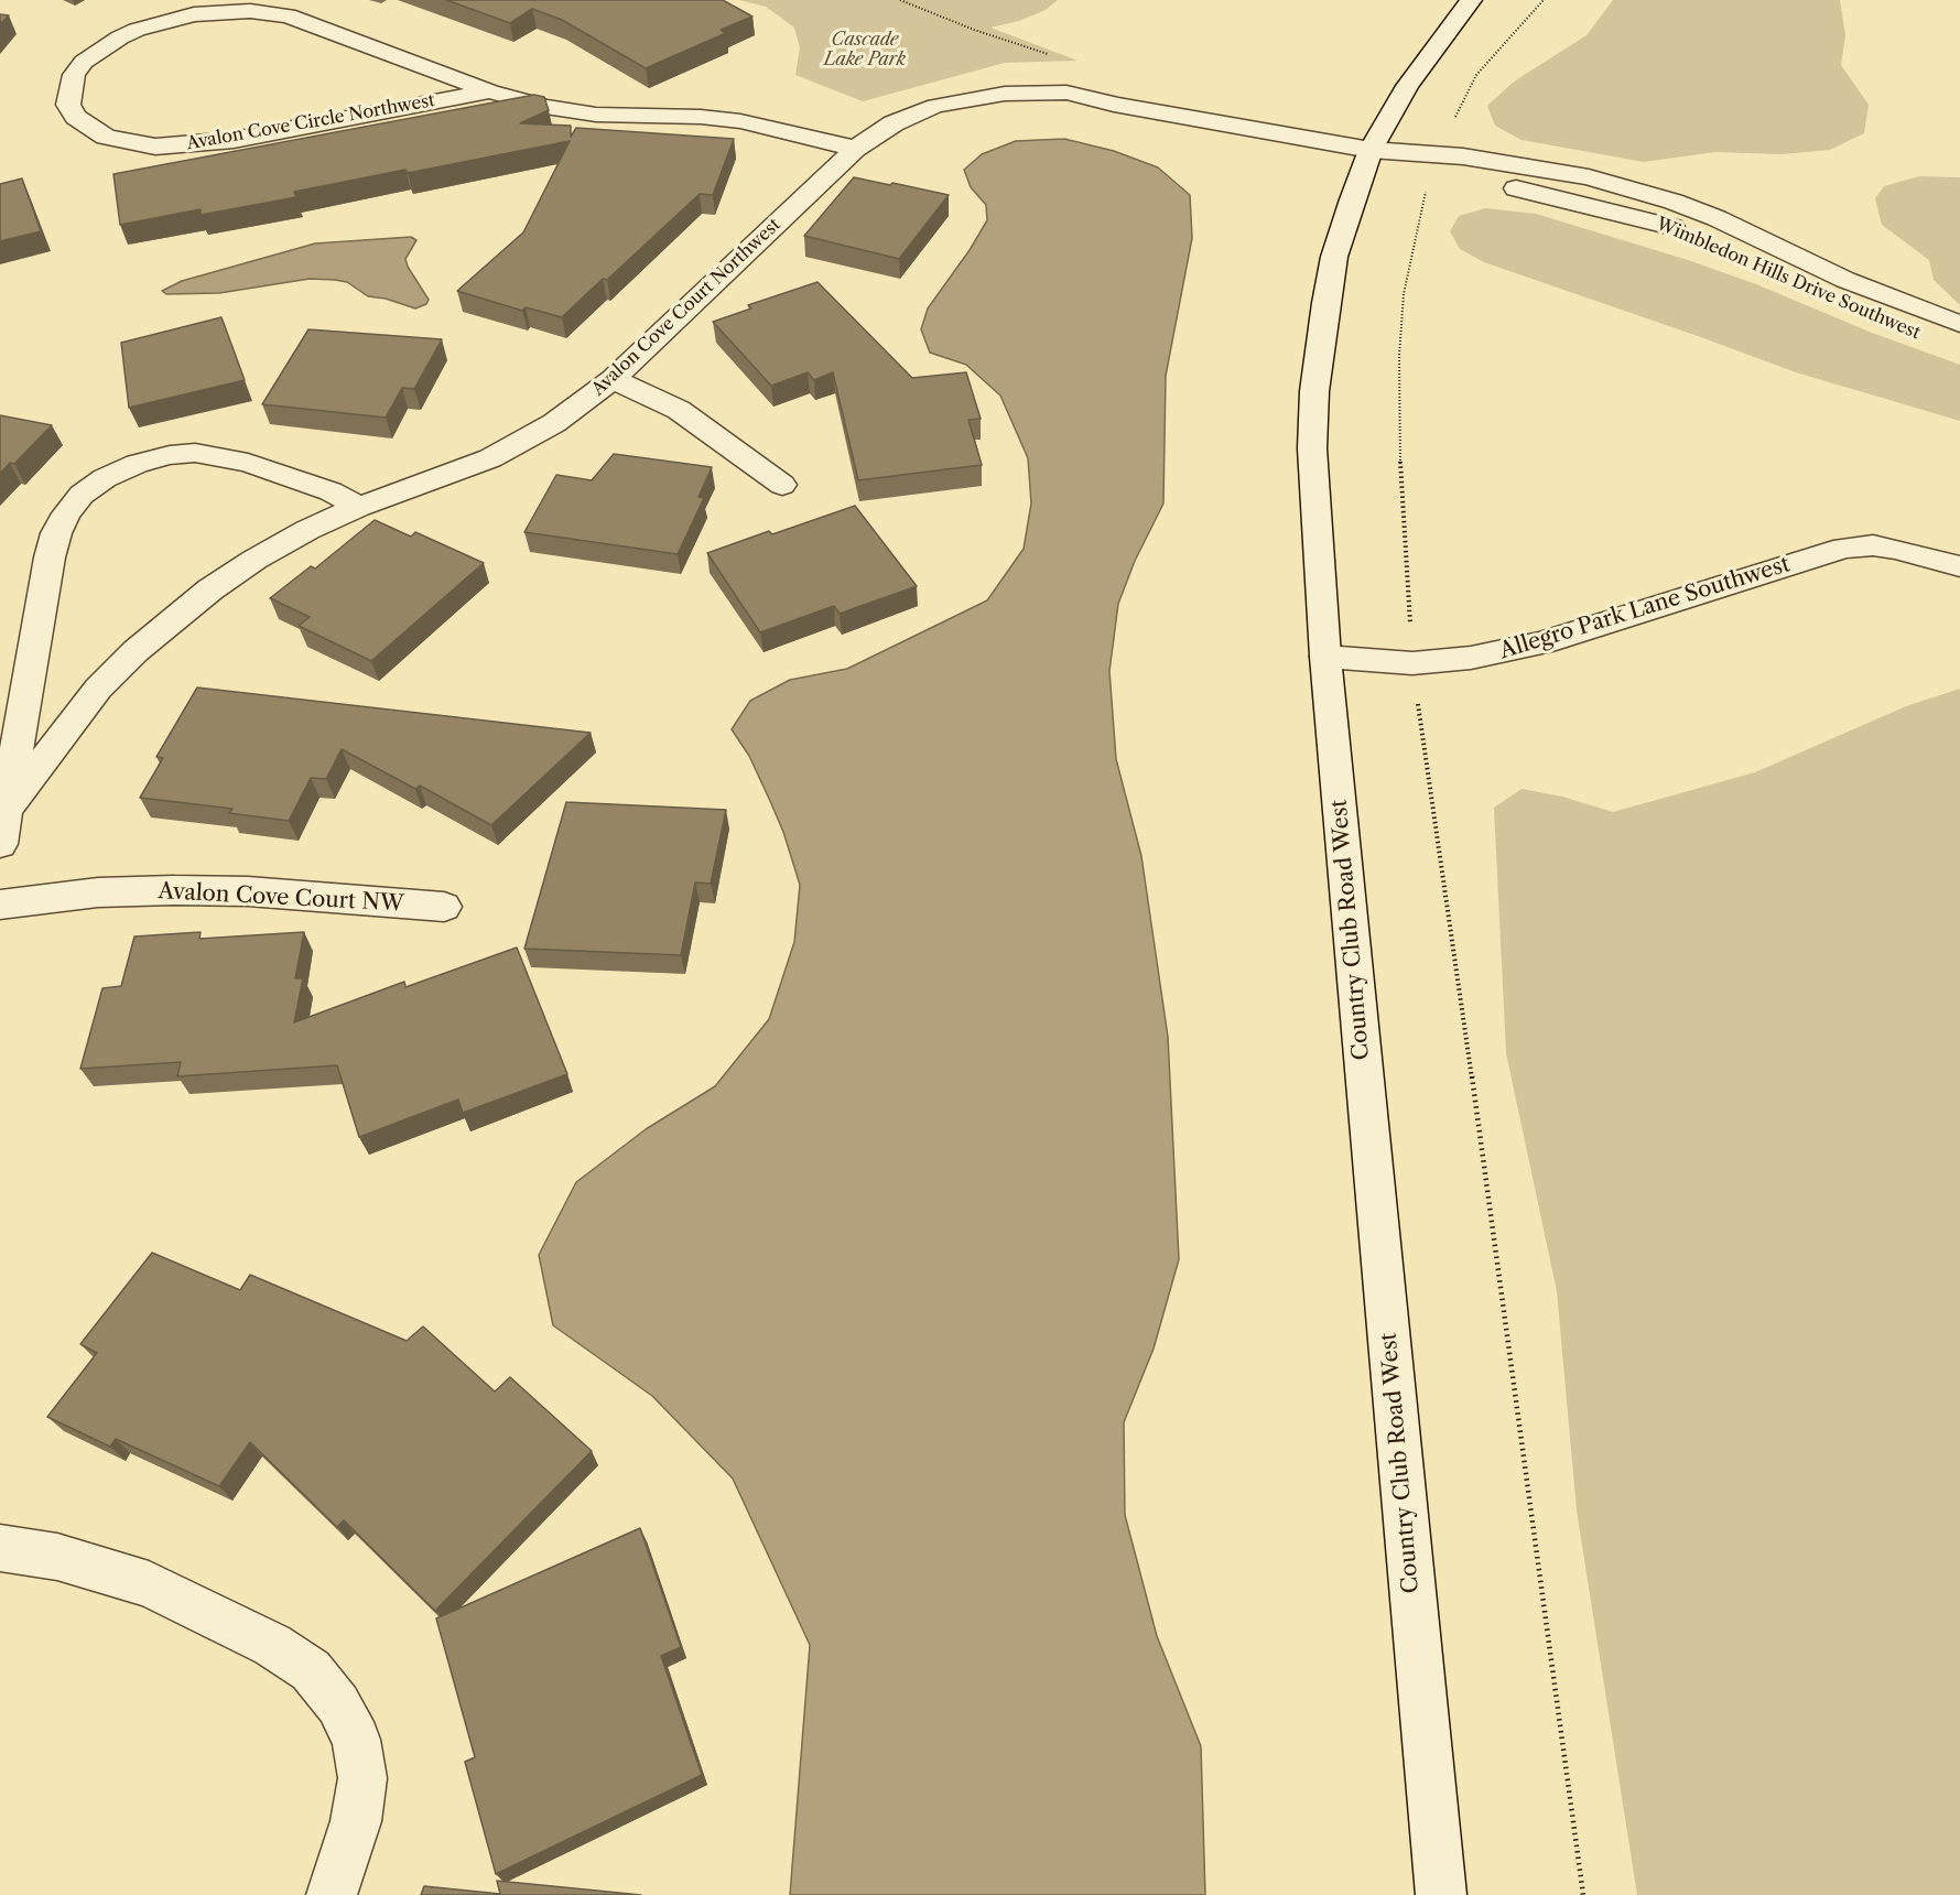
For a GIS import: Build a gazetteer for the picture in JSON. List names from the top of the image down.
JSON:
{
  "streets": {
    "street": [
      "Avalon Cove Circle Northwest",
      "Wimbledon Hills Drive Southwest",
      "Avalon Cove Court Northwest",
      "Allegro Park Lane Southwest",
      "Avalon Cove Court NW",
      "Country Club Road West"
    ]
  },
  "crossings": [
    ["Avalon Cove Circle Northwest", "Avalon Cove Court Northwest"],
    ["Wimbledon Hills Drive Southwest", "Country Club Road West"],
    ["Allegro Park Lane Southwest", "Country Club Road West"]
  ],
  "parks": ["Cascade Lake Park"]
}
